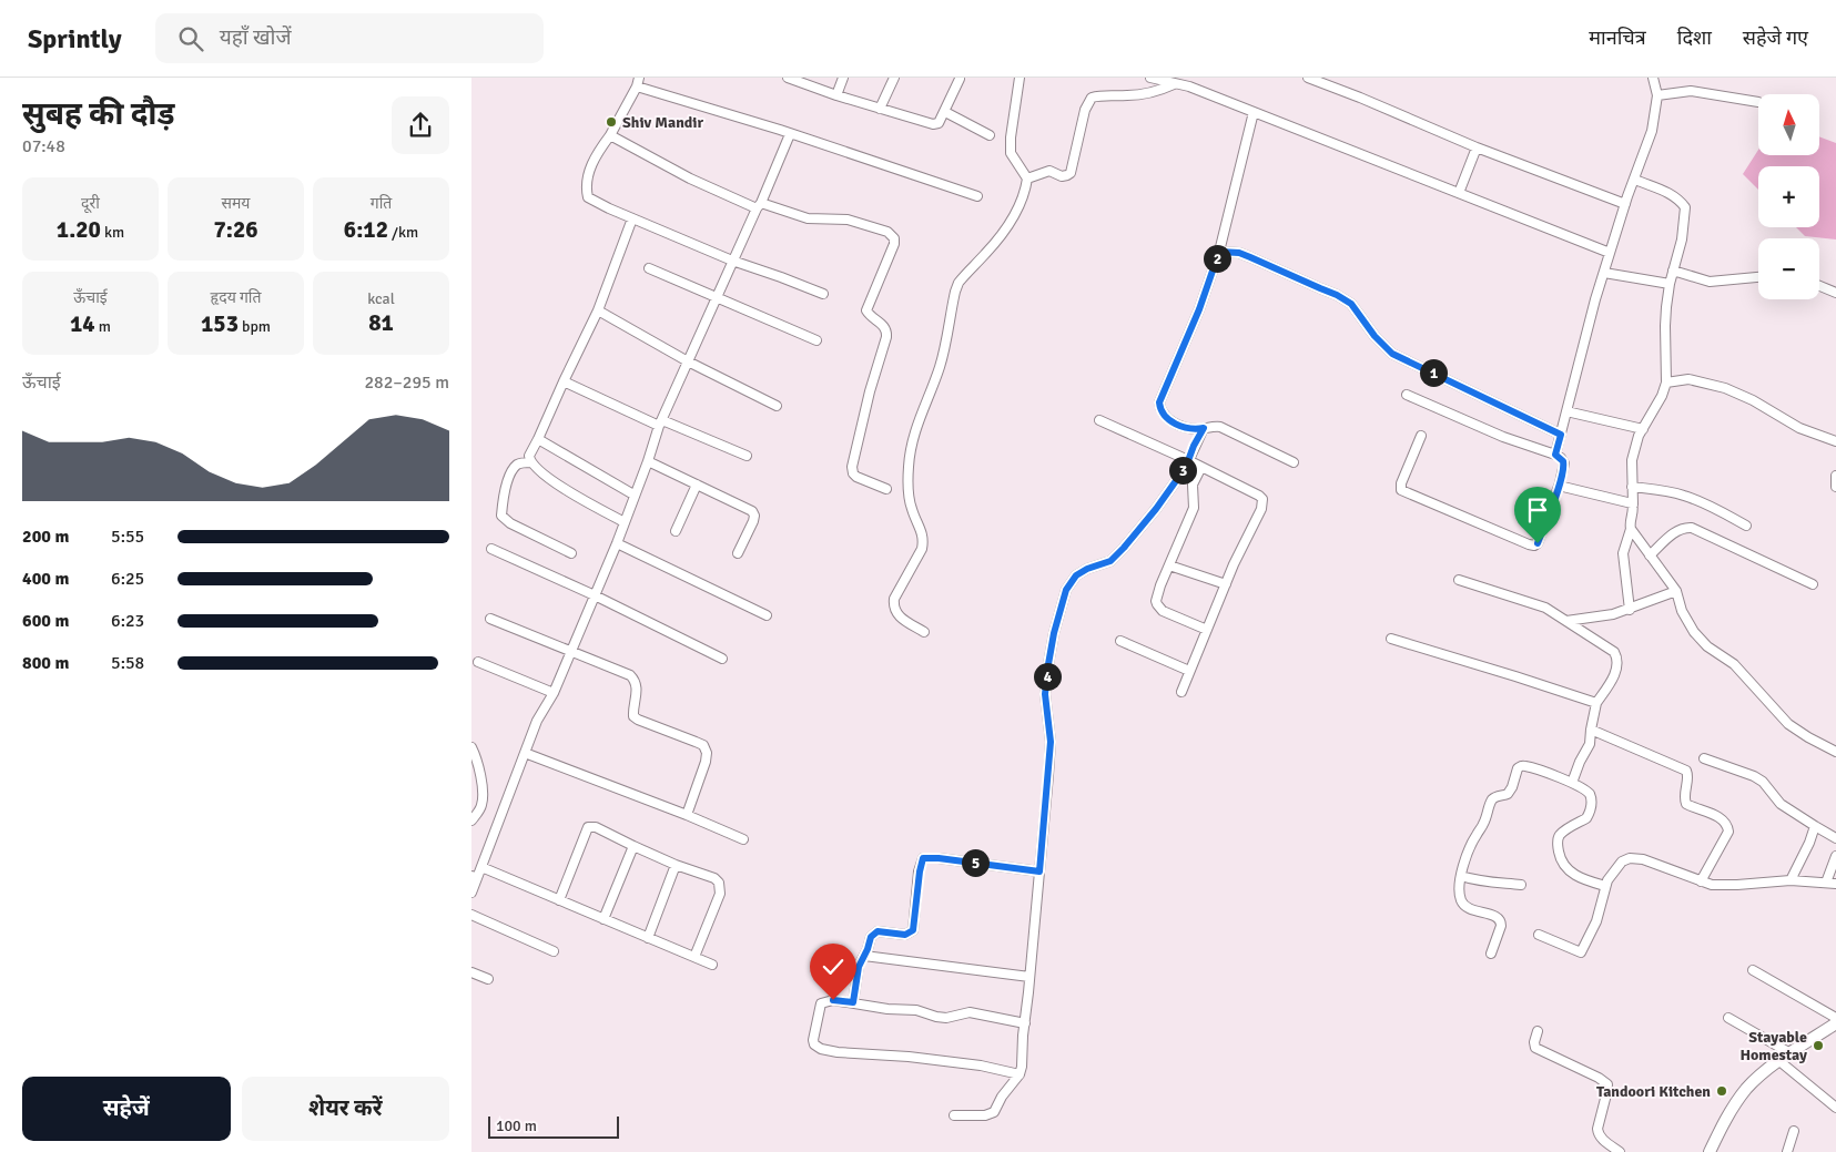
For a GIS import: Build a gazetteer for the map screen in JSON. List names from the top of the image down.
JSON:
{
  "places": ["Shiv Mandir", "Stayable Homestay", "Tandoori Kitchen"],
  "scale_bar": "100 m",
  "north": "top",
  "page": {
    "header": "Sprintly",
    "search": "यहाँ खोजें",
    "nav": ["मानचित्र", "दिशा", "सहेजे गए"],
    "heading": ["सुबह की दौड़", "07:48"],
    "map_buttons": ["+", "−"],
    "stats": [
      ["दूरी", "1.20 km"],
      ["समय", "7:26"],
      ["गति", "6:12 /km"],
      ["ऊँचाई", "14 m"],
      ["हृदय गति", "153 bpm"],
      ["kcal", "81"]
    ],
    "pins": [
      "2",
      "1",
      "3",
      "4",
      "5"
    ],
    "chart": ["ऊँचाई", "282–295 m"],
    "list": [
      {
        "name": "200 m",
        "note": "5:55"
      },
      {
        "name": "400 m",
        "note": "6:25"
      },
      {
        "name": "600 m",
        "note": "6:23"
      },
      {
        "name": "800 m",
        "note": "5:58"
      }
    ],
    "buttons": ["सहेजें", "शेयर करें"],
    "scale": "100 m"
  }
}
